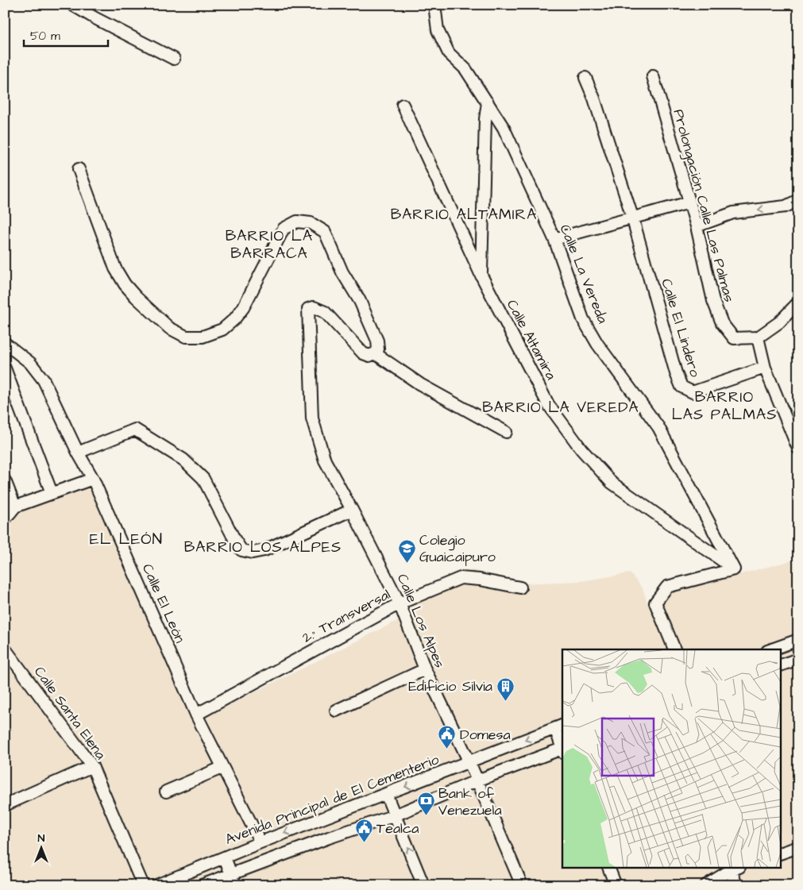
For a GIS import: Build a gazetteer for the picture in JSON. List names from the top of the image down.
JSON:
{
  "streets": {
    "street": [
      "Prolongación Calle Las Palmas",
      "Calle La Vereda",
      "Calle El Lindero",
      "Calle Altamira",
      "Calle El León",
      "2.° Transversal",
      "Calle Los Alpes",
      "Calle Santa Elena",
      "Avenida Principal de El Cementerio"
    ]
  },
  "crossings": [
    ["Calle La Vereda", "Calle Altamira"],
    ["Calle El León", "2.° Transversal"],
    ["Calle El León", "Avenida Principal de El Cementerio"],
    ["2.° Transversal", "Calle Los Alpes"],
    ["Calle Los Alpes", "Avenida Principal de El Cementerio"]
  ],
  "districts": [
    "BARRIO ALTAMIRA",
    "BARRIO LA BARRACA",
    "BARRIO LAS PALMAS",
    "BARRIO LA VEREDA",
    "EL LEÓN",
    "BARRIO LOS ALPES"
  ],
  "places": {
    "school or university": ["Colegio Guaicaipuro"],
    "building": ["Edificio Silvia"],
    "public building": ["Domesa", "Tealca"],
    "bank": ["Bank of Venezuela"]
  },
  "scale_bar": "50 m",
  "north": "top"
}
